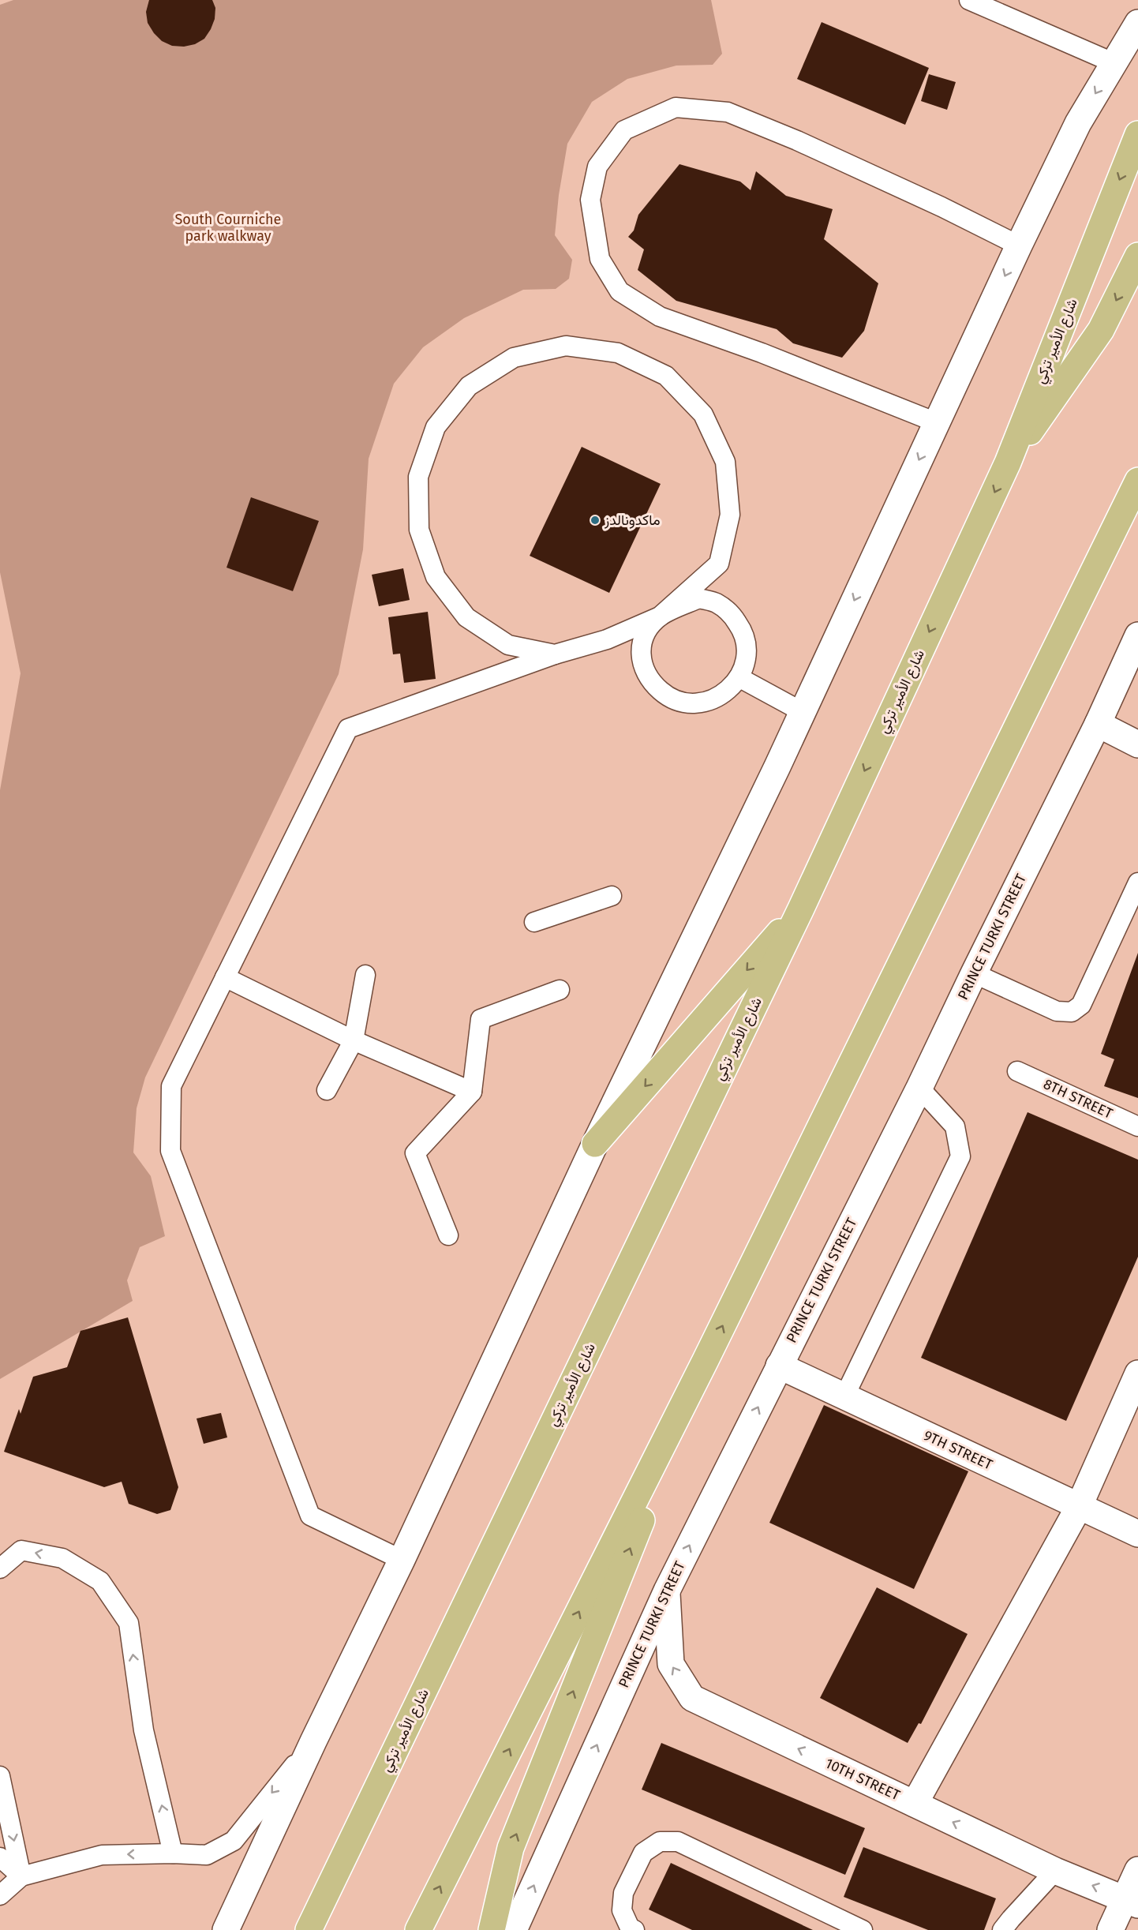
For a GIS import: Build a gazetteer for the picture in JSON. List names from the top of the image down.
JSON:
{
  "streets": {
    "main road": ["شارع الأمير تركي"],
    "street": ["PRINCE TURKI STREET", "9TH STREET", "10TH STREET"],
    "lane": ["8TH STREET"]
  },
  "crossings": [
    ["PRINCE TURKI STREET", "9TH STREET"],
    ["PRINCE TURKI STREET", "10TH STREET"]
  ],
  "one_way": ["PRINCE TURKI STREET", "10TH STREET"],
  "parks": ["South Courniche park walkway"],
  "places": ["ماكدونالدز"]
}
